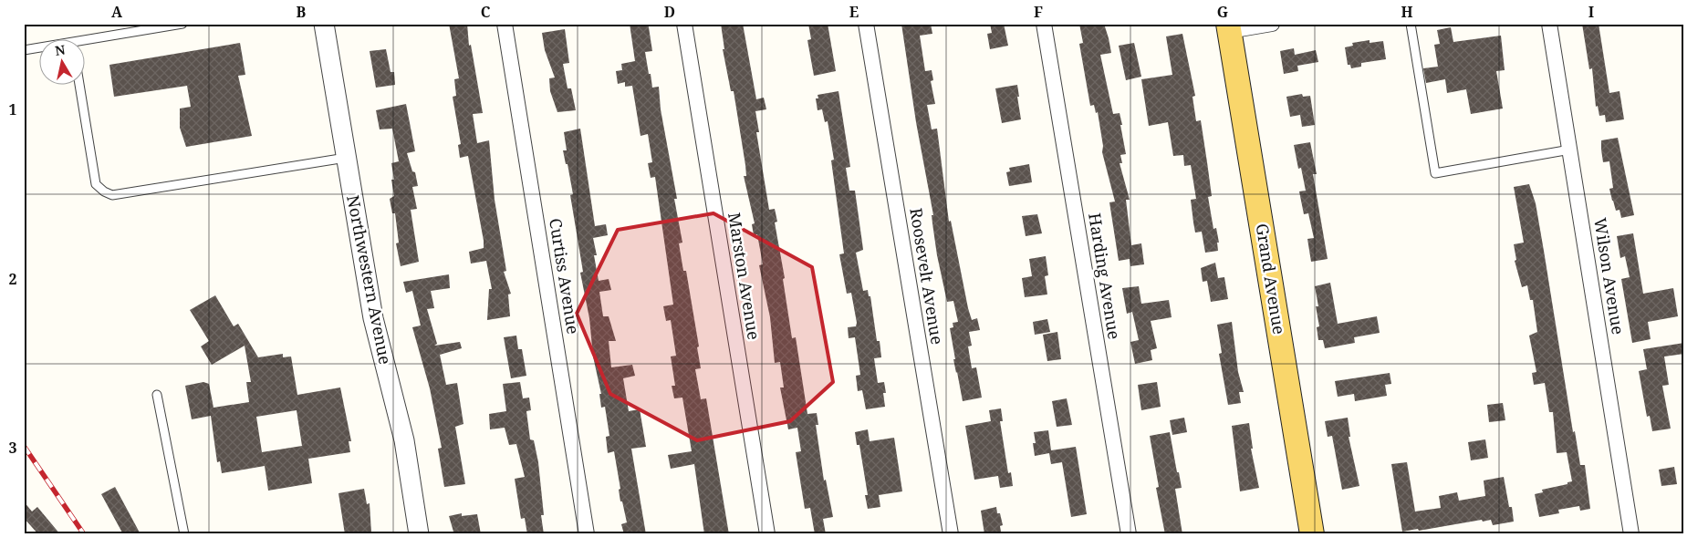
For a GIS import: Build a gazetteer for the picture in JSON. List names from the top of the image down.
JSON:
{
  "streets": {
    "main road": ["Grand Avenue"],
    "street": [
      "Curtiss Avenue",
      "Marston Avenue",
      "Roosevelt Avenue",
      "Harding Avenue",
      "Wilson Avenue",
      "Northwestern Avenue"
    ]
  },
  "north": "top",
  "grid": {
    "columns": [
      "A",
      "B",
      "C",
      "D",
      "E",
      "F",
      "G",
      "H",
      "I"
    ],
    "rows": ["1", "2", "3"]
  }
}
